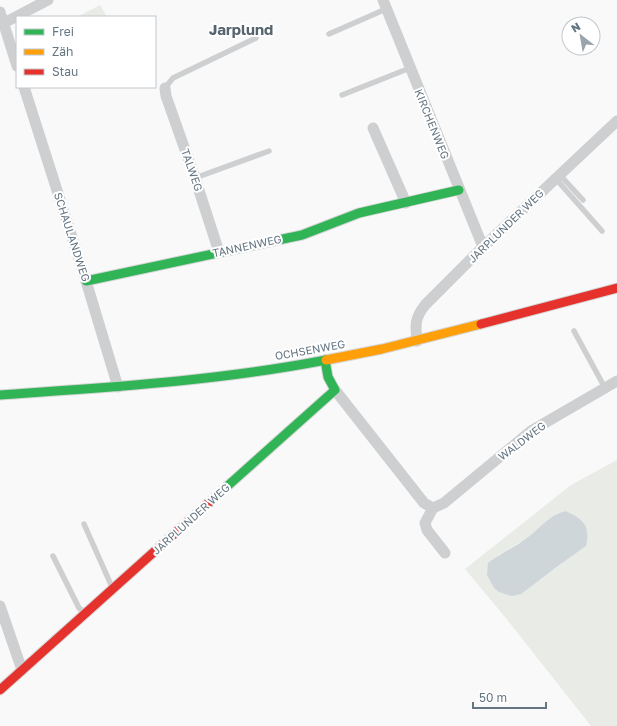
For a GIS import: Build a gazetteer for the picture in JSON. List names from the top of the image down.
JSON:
{
  "streets": {
    "street": [
      "KIRCHENWEG",
      "TALWEG",
      "JARPLUNDER WEG",
      "SCHAULANDWEG",
      "TANNENWEG",
      "OCHSENWEG",
      "WALDWEG"
    ]
  },
  "crossings": [
    ["KIRCHENWEG", "JARPLUNDER WEG"],
    ["KIRCHENWEG", "TANNENWEG"],
    ["TALWEG", "TANNENWEG"],
    ["JARPLUNDER WEG", "OCHSENWEG"],
    ["SCHAULANDWEG", "TANNENWEG"],
    ["SCHAULANDWEG", "OCHSENWEG"]
  ],
  "districts": ["Jarplund"],
  "legend": ["Frei", "Zäh", "Stau"],
  "scale_bar": "50 m",
  "north": "top left"
}
